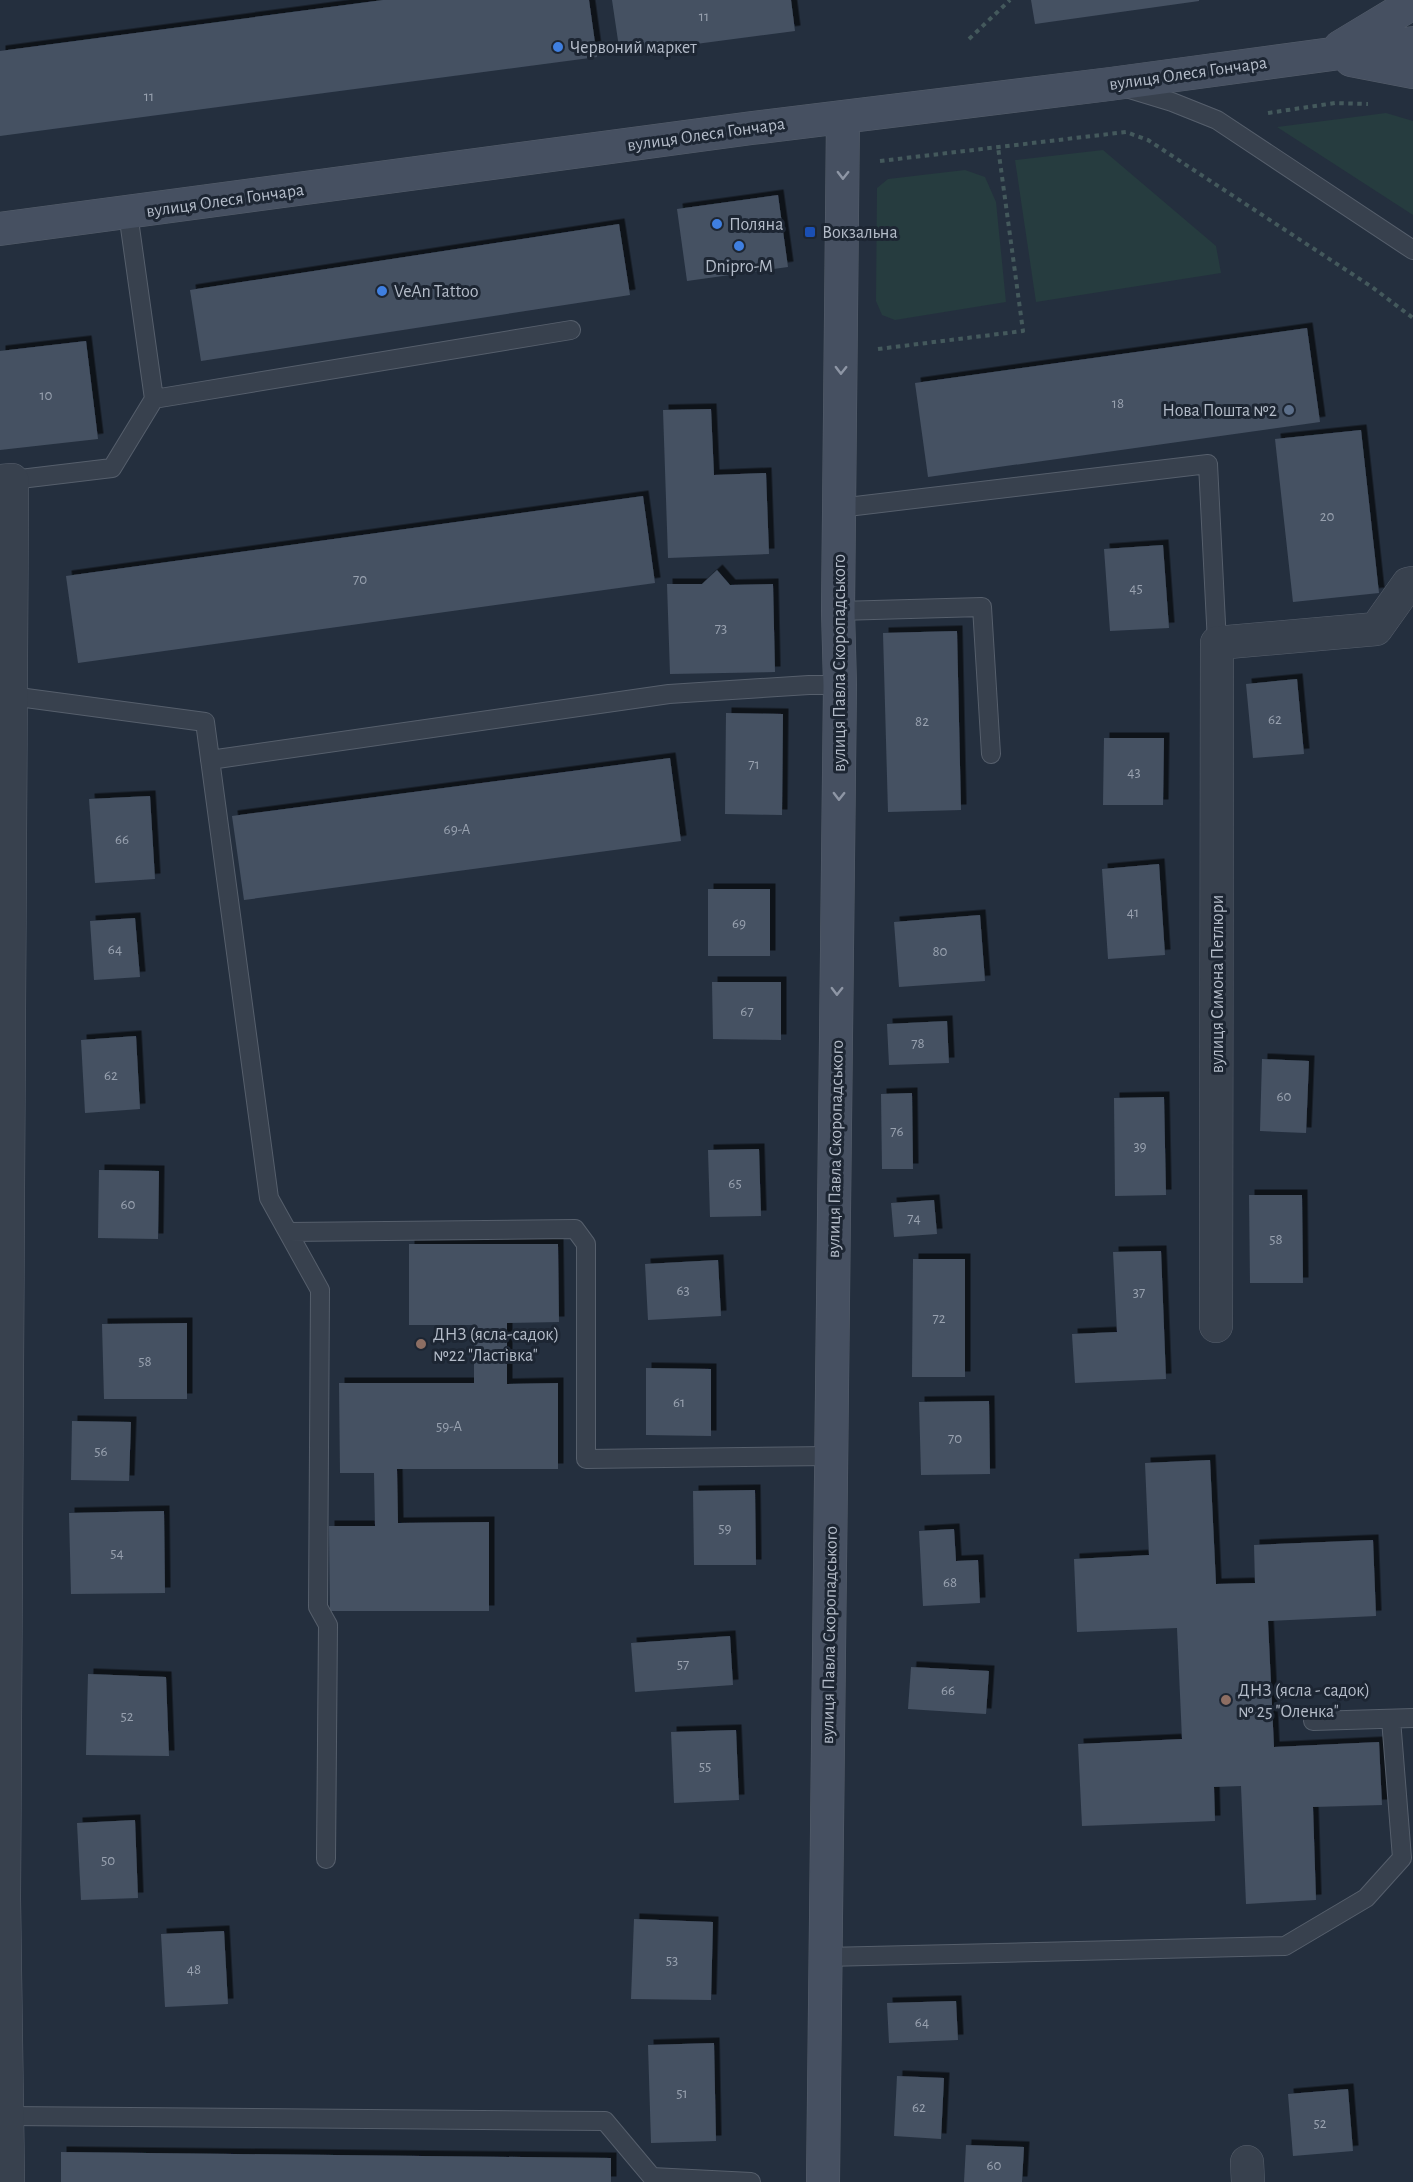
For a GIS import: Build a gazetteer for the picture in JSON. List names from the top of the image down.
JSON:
{
  "streets": {
    "street": ["вулиця Олеся Гончара", "вулиця Павла Скоропадського", "вулиця Симона Петлюри"]
  },
  "crossings": [
    ["вулиця Олеся Гончара", "вулиця Павла Скоропадського"]
  ],
  "one_way": ["вулиця Павла Скоропадського"],
  "places": {
    "other": [
      "Червоний маркет",
      "Поляна",
      "Dnipro-M",
      "VeAn Tattoo",
      "Нова Пошта №2",
      "ДНЗ (ясла-садок) №22 \"Ластівка\"",
      "ДНЗ (ясла - садок) № 25 \"Оленка\""
    ],
    "transit": ["Вокзальна"]
  },
  "house_numbers": [
    "11",
    "11",
    "10",
    "18",
    "20",
    "70",
    "45",
    "73",
    "62",
    "82",
    "71",
    "43",
    "69-А",
    "66",
    "41",
    "69",
    "64",
    "80",
    "67",
    "78",
    "62",
    "60",
    "76",
    "39",
    "65",
    "60",
    "74",
    "58",
    "63",
    "37",
    "72",
    "58",
    "61",
    "59-А",
    "70",
    "56",
    "59",
    "54",
    "68",
    "57",
    "66",
    "52",
    "55",
    "50",
    "53",
    "48",
    "64",
    "51",
    "62",
    "52",
    "60"
  ]
}
